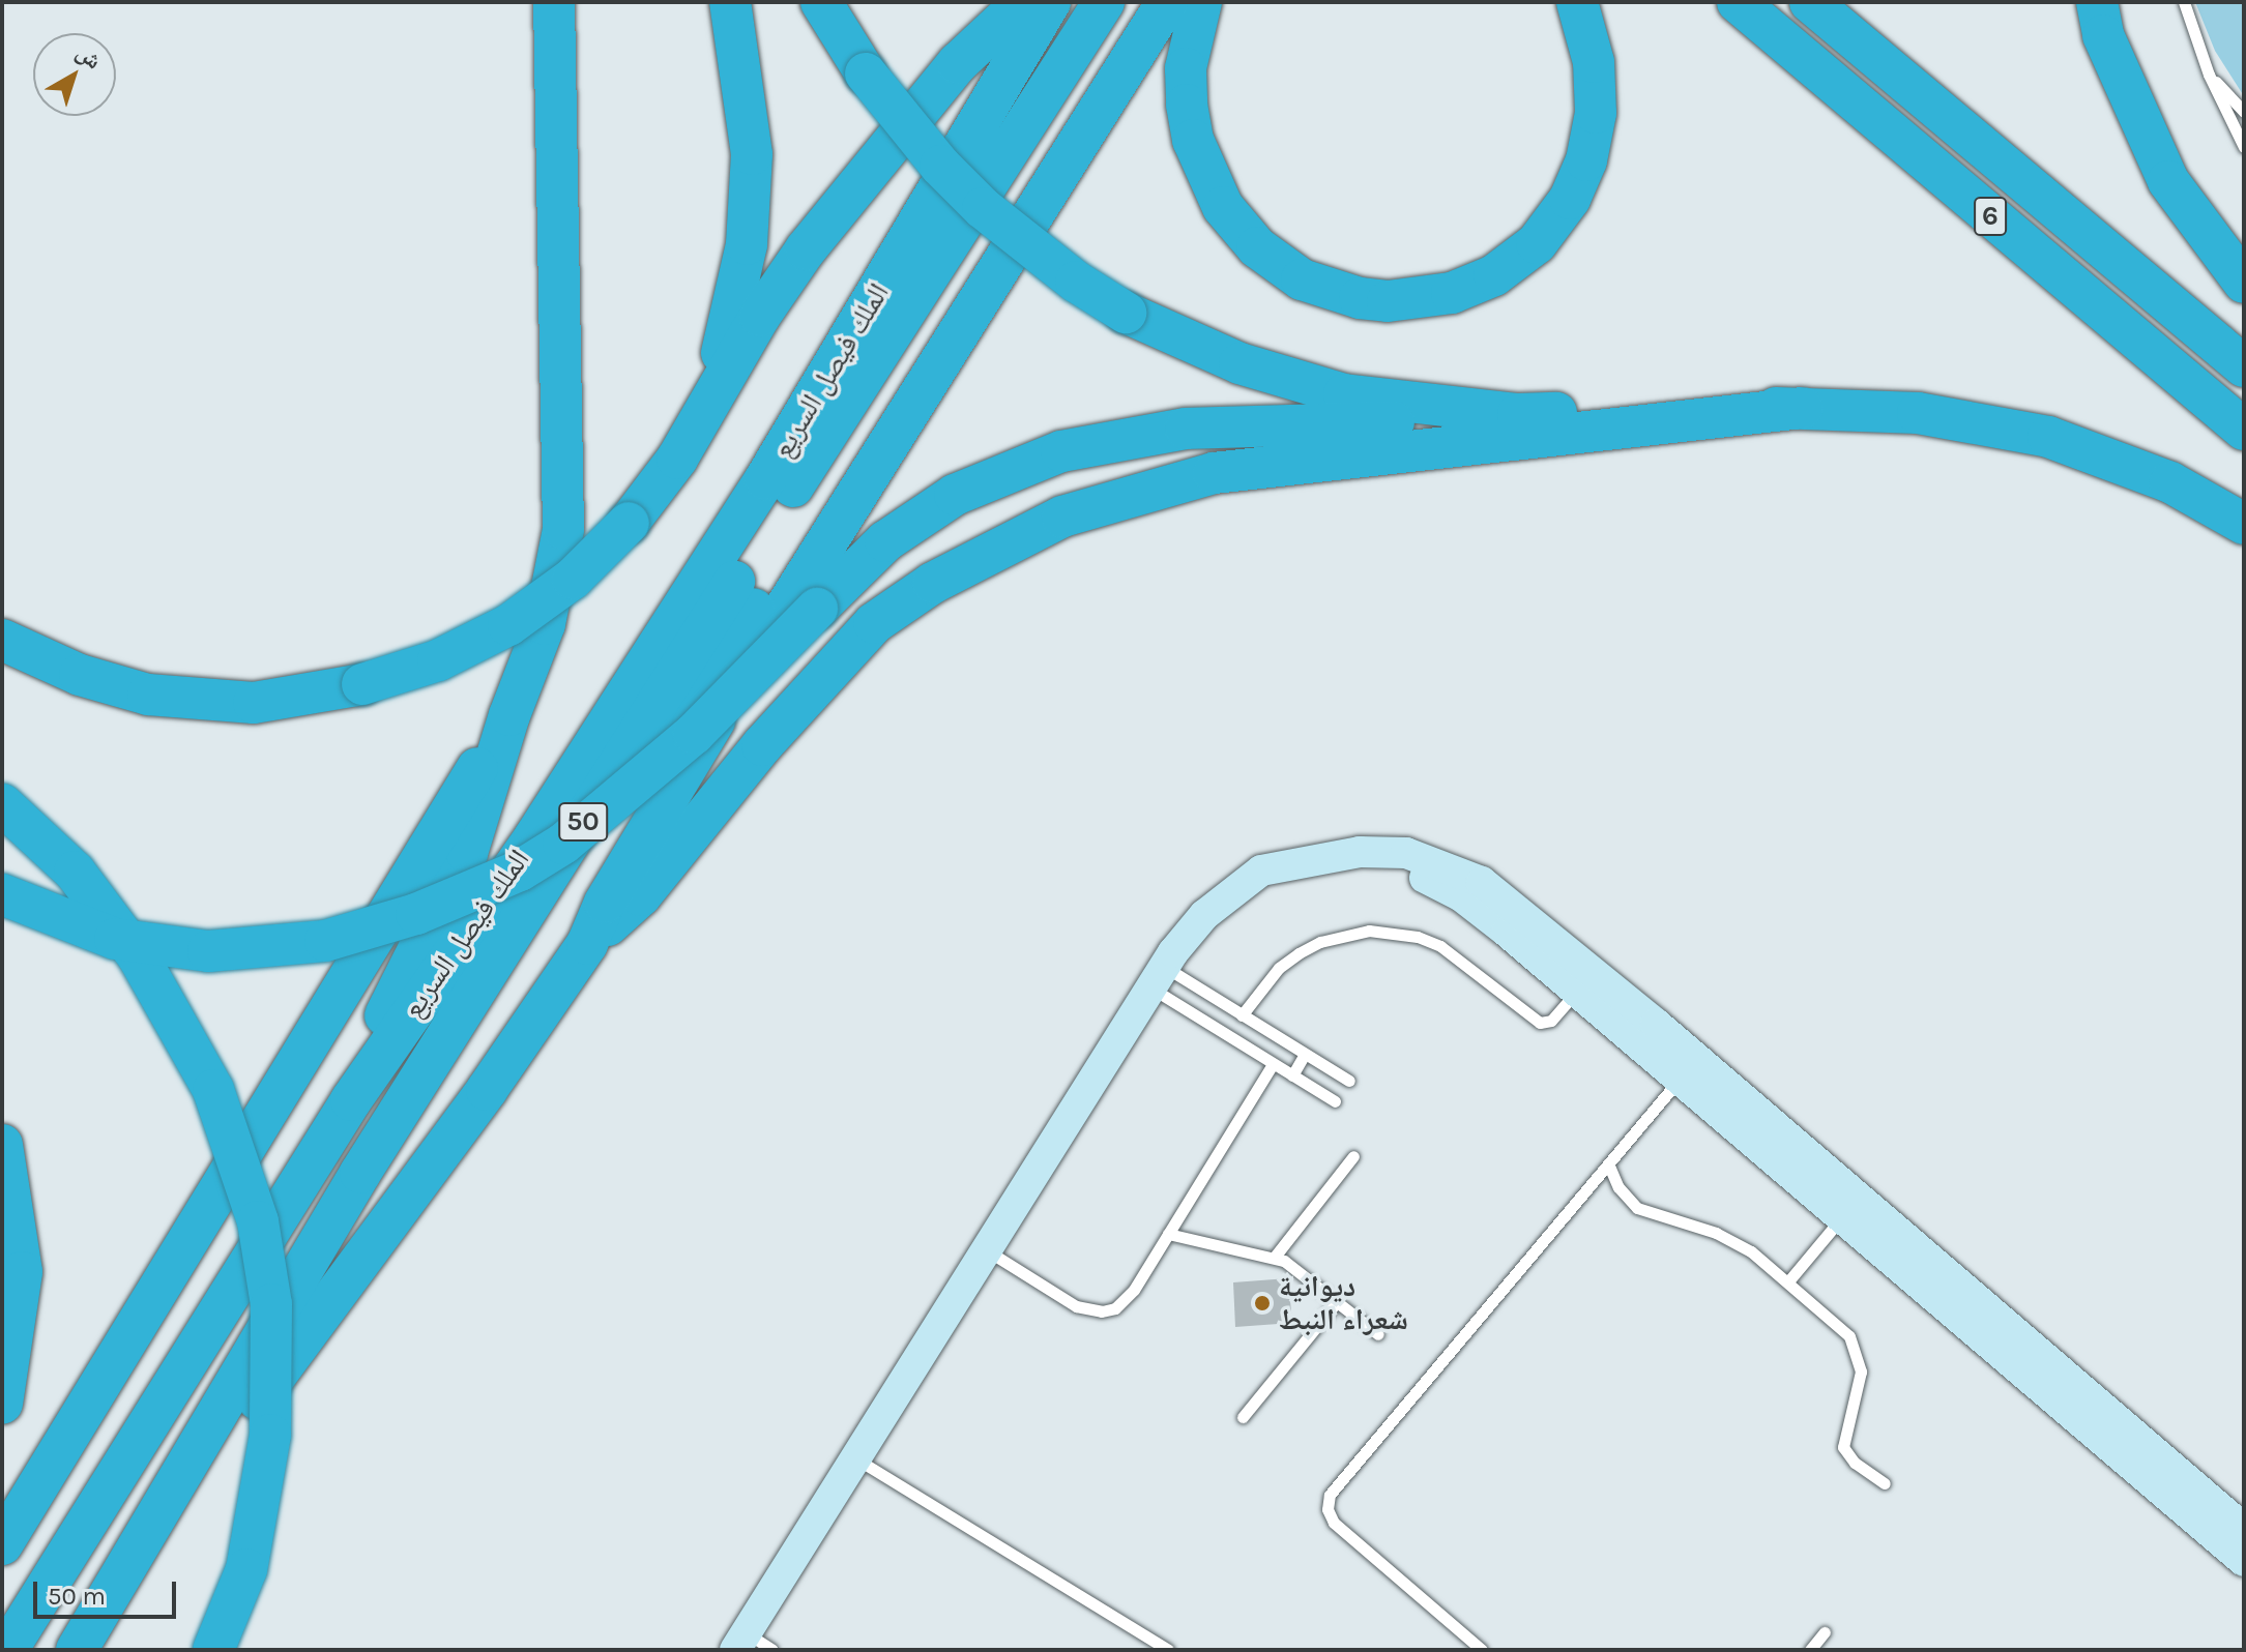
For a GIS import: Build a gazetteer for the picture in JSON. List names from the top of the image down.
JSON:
{
  "streets": {
    "highway": ["6", "الملك فيصل السريع", "50"]
  },
  "places": ["ديوانية شعراء النبط"],
  "scale_bar": "50 m",
  "north": "top right"
}
